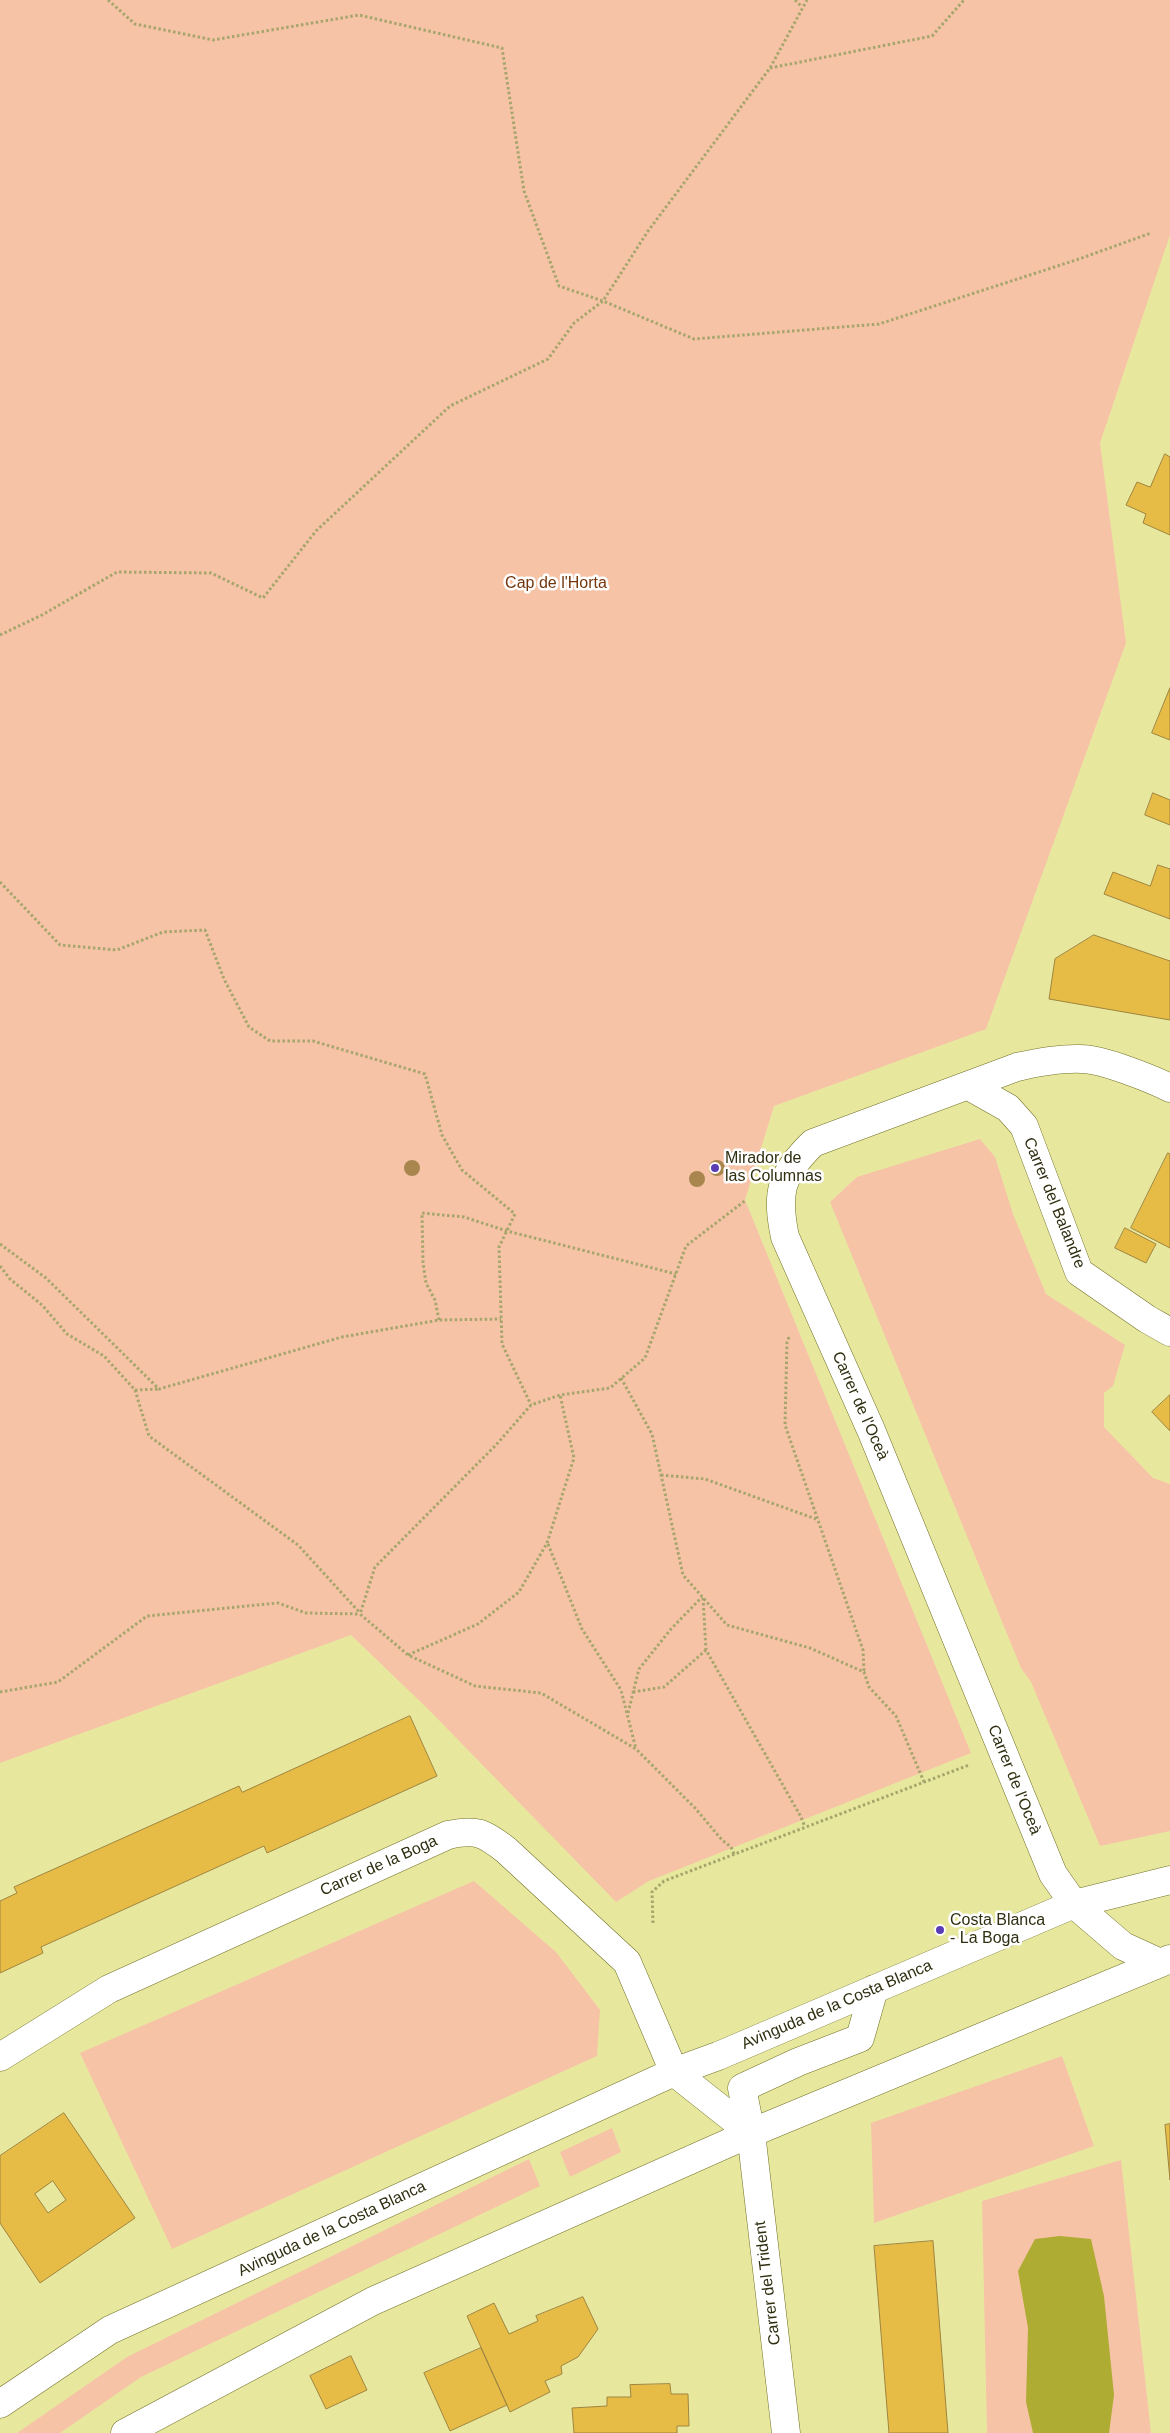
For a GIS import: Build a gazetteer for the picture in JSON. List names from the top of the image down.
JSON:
{
  "streets": {
    "street": [
      "Carrer del Balandre",
      "Carrer de l'Oceà",
      "Carrer de la Boga",
      "Avinguda de la Costa Blanca",
      "Carrer del Trident"
    ]
  },
  "crossings": [
    ["Carrer del Balandre", "Carrer de l'Oceà"],
    ["Carrer de l'Oceà", "Avinguda de la Costa Blanca"],
    ["Carrer de la Boga", "Avinguda de la Costa Blanca"],
    ["Avinguda de la Costa Blanca", "Carrer del Trident"]
  ],
  "parks": ["Cap de l'Horta"],
  "places": ["Mirador de las Columnas", "Costa Blanca - La Boga"]
}
